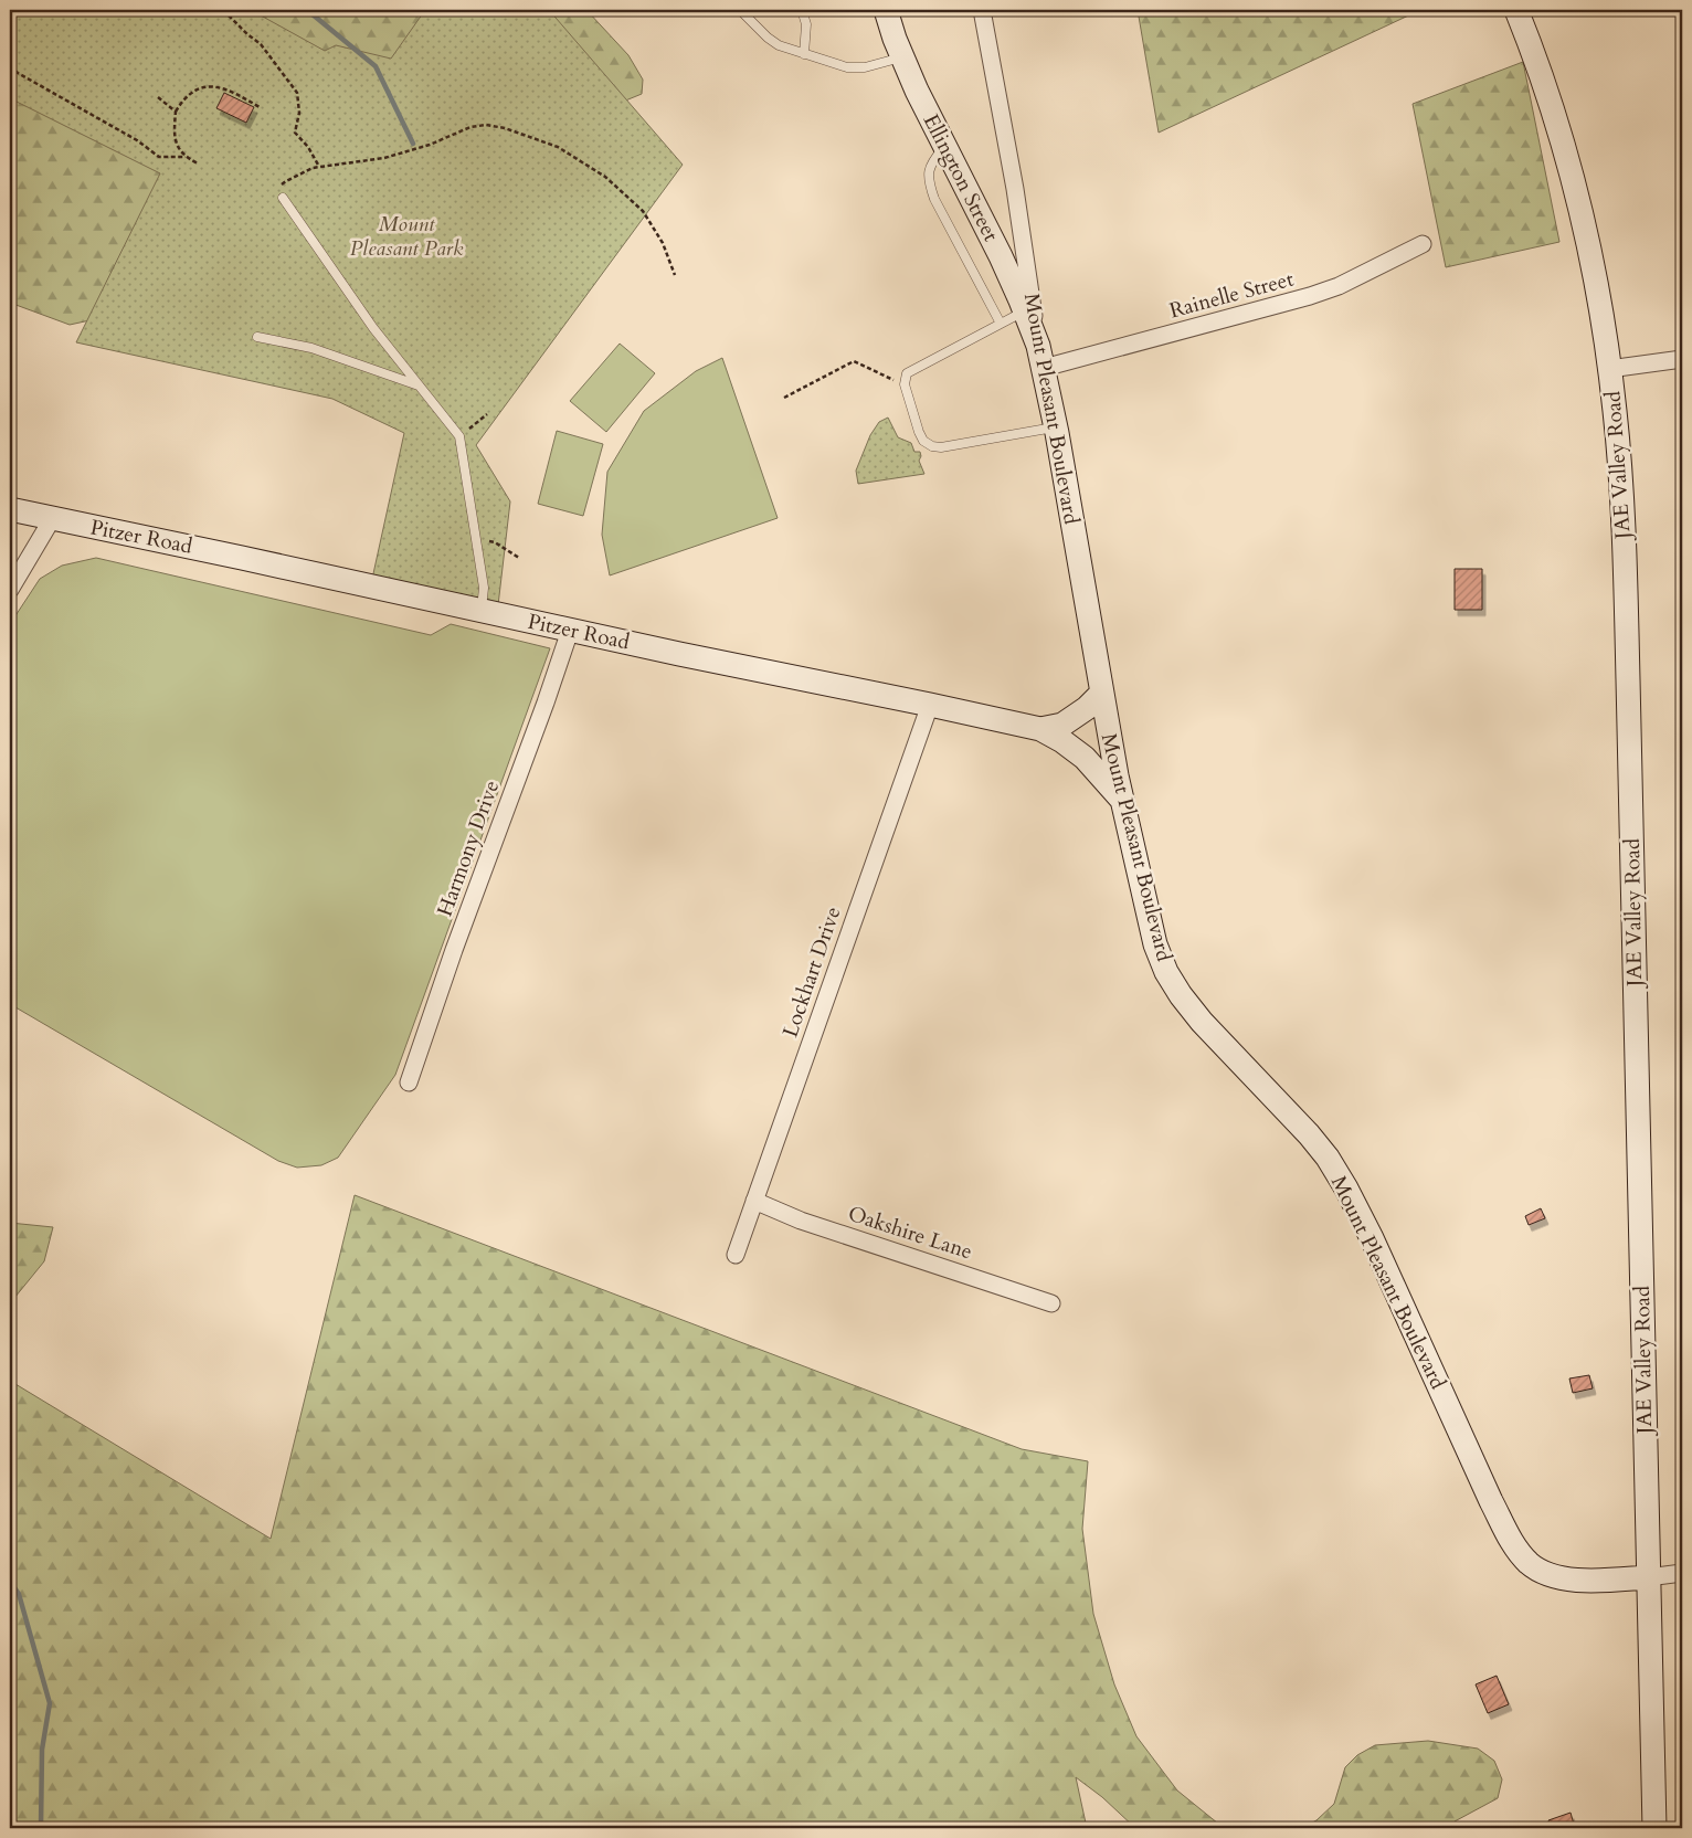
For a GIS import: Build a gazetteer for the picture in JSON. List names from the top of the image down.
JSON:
{
  "streets": {
    "street": [
      "Ellington Street",
      "Rainelle Street",
      "Mount Pleasant Boulevard",
      "JAE Valley Road",
      "Pitzer Road",
      "Harmony Drive",
      "Lockhart Drive",
      "Oakshire Lane"
    ]
  },
  "crossings": [
    ["Ellington Street", "Mount Pleasant Boulevard"],
    ["Rainelle Street", "Mount Pleasant Boulevard"],
    ["Mount Pleasant Boulevard", "JAE Valley Road"],
    ["Mount Pleasant Boulevard", "Pitzer Road"],
    ["Pitzer Road", "Harmony Drive"],
    ["Pitzer Road", "Lockhart Drive"],
    ["Lockhart Drive", "Oakshire Lane"]
  ],
  "parks": ["Mount Pleasant Park"]
}
